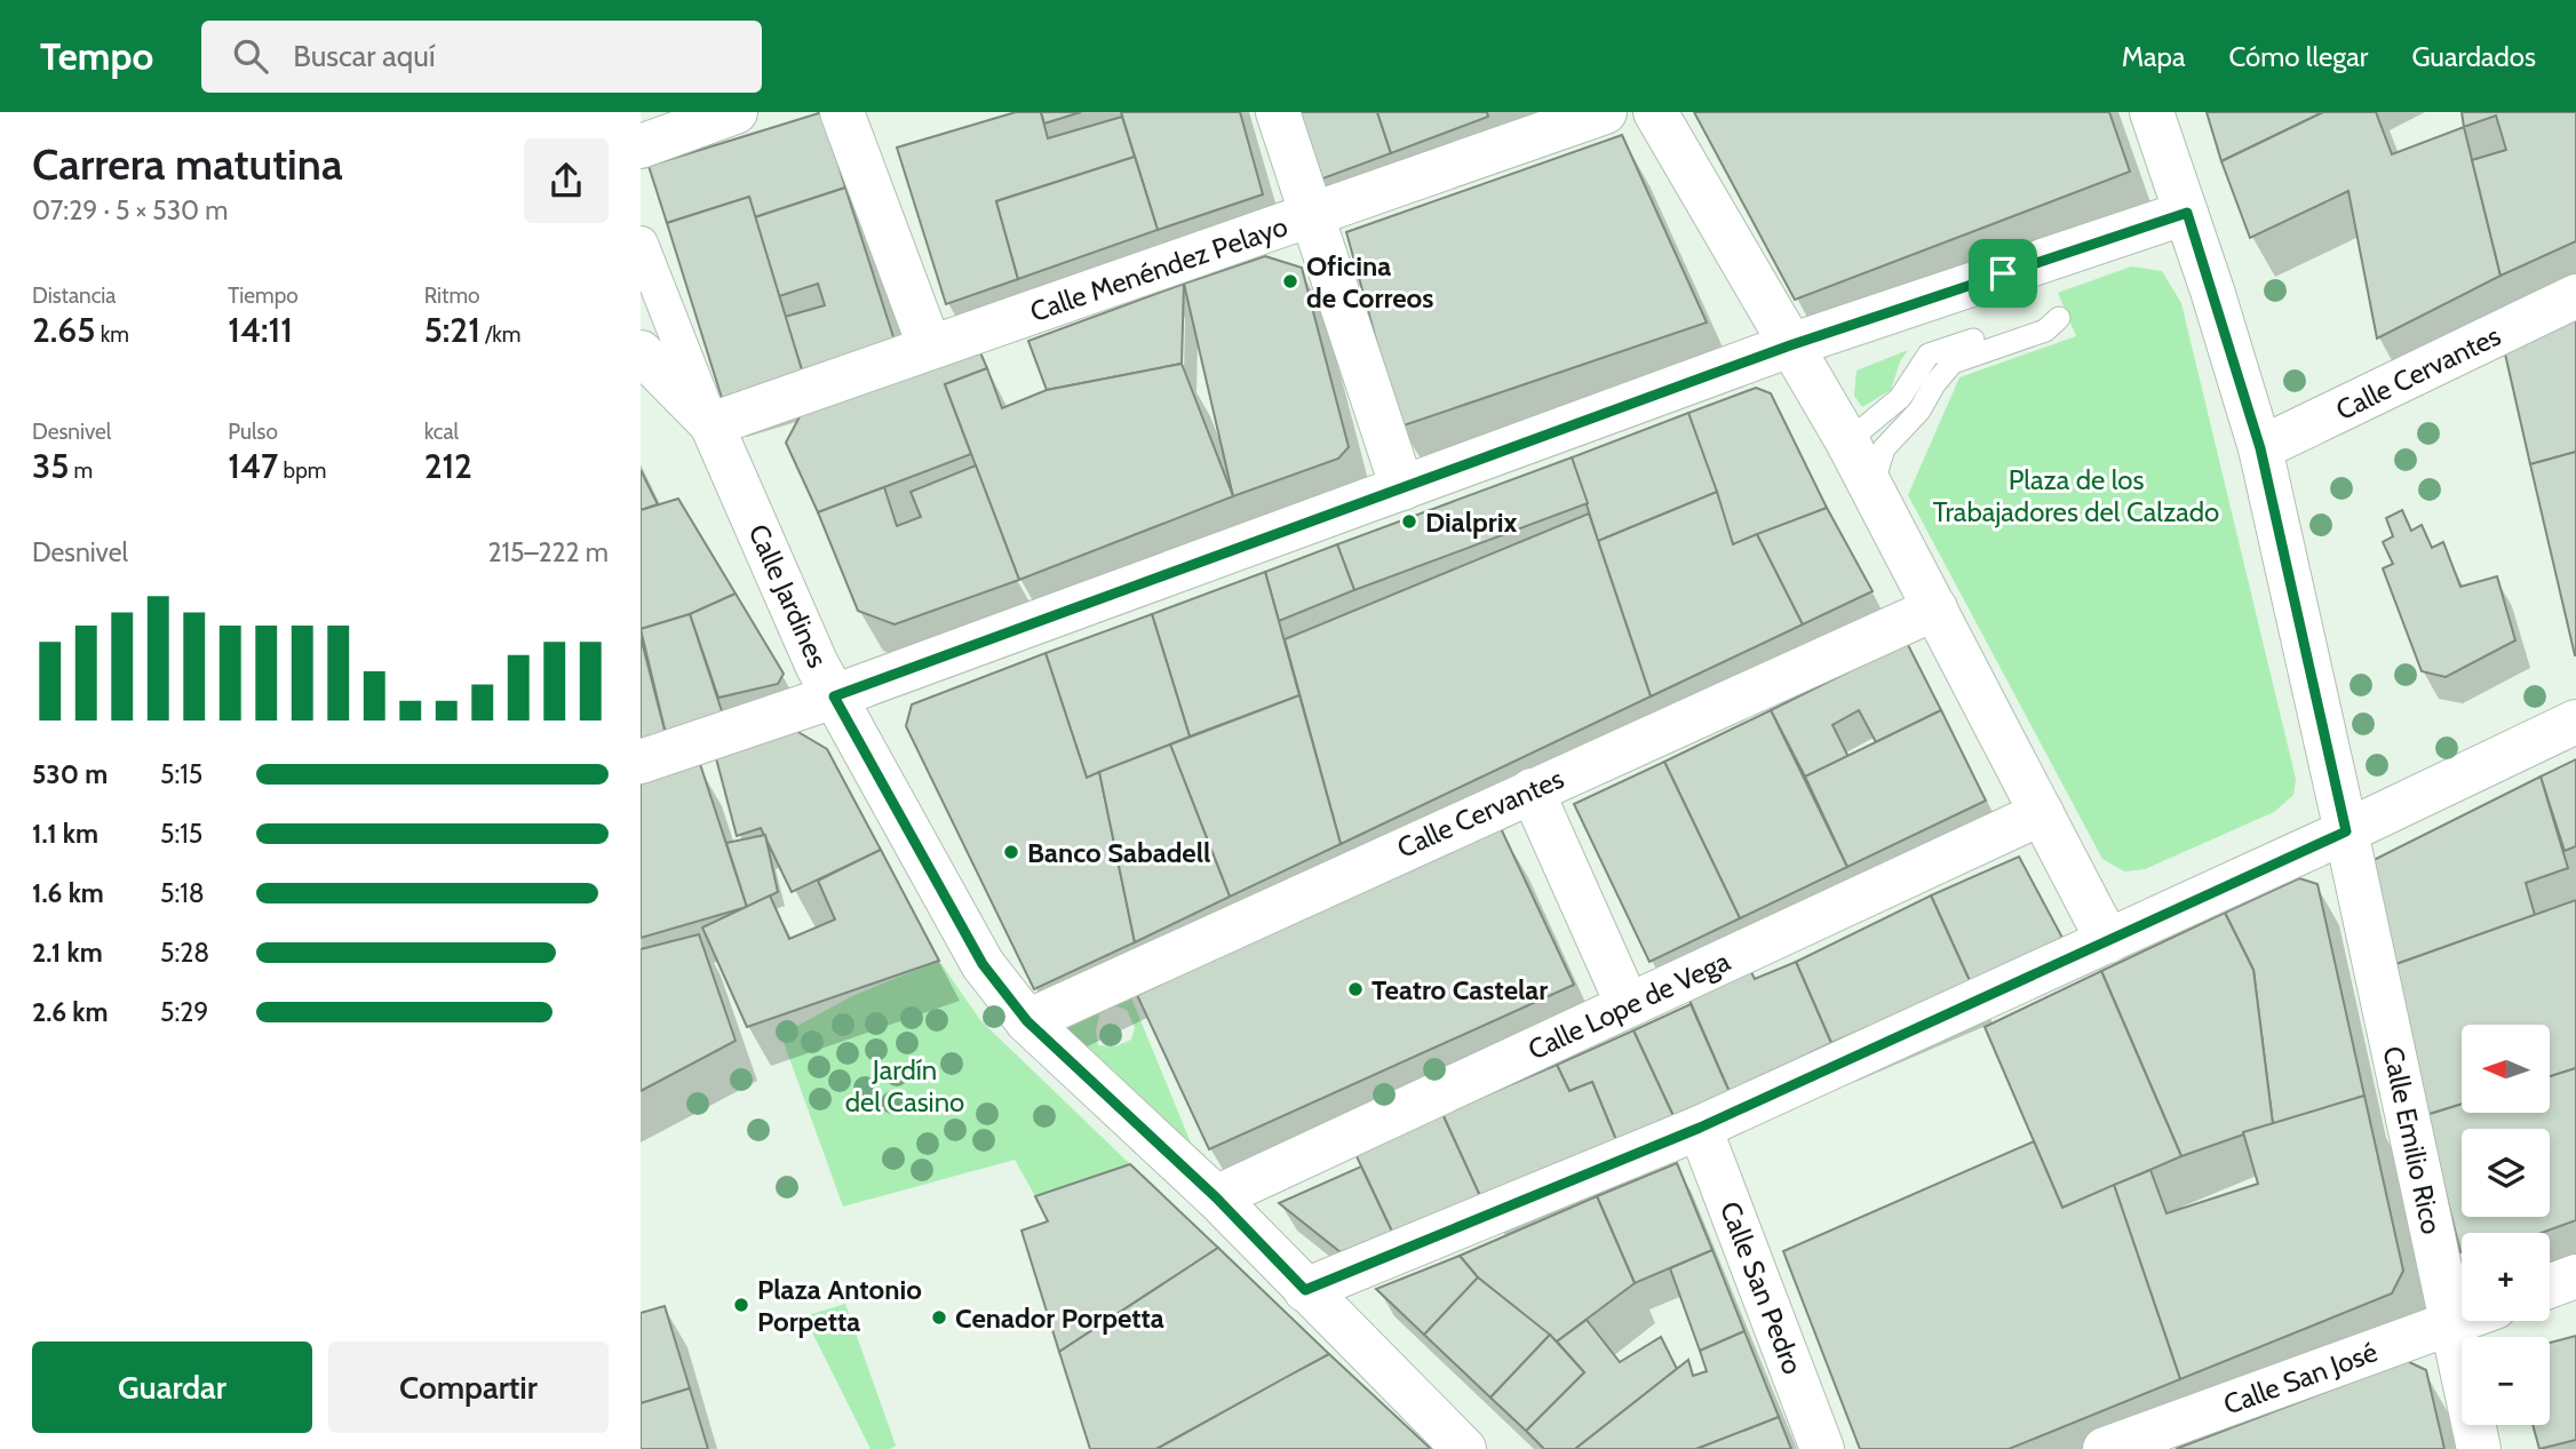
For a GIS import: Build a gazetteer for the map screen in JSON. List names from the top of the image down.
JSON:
{
  "streets": {
    "street": [
      "Calle Menéndez Pelayo",
      "Calle Cervantes",
      "Calle Jardines",
      "Calle Lope de Vega",
      "Calle Emilio Rico",
      "Calle San Pedro",
      "Calle San José"
    ]
  },
  "crossings": [
    ["Calle Menéndez Pelayo", "Calle Jardines"],
    ["Calle Cervantes", "Calle Jardines"],
    ["Calle Jardines", "Calle Lope de Vega"],
    ["Calle Emilio Rico", "Calle San José"]
  ],
  "parks": ["Plaza de los Trabajadores del Calzado", "Jardín del Casino"],
  "places": [
    "Oficina de Correos",
    "Dialprix",
    "Banco Sabadell",
    "Teatro Castelar",
    "Plaza Antonio Porpetta",
    "Cenador Porpetta"
  ],
  "north": "left",
  "page": {
    "header": "Tempo",
    "search": "Buscar aquí",
    "nav": ["Mapa", "Cómo llegar", "Guardados"],
    "heading": ["Carrera matutina", "07:29 · 5 × 530 m"],
    "stats": [
      ["Distancia", "2.65 km"],
      ["Tiempo", "14:11"],
      ["Ritmo", "5:21 /km"],
      ["Desnivel", "35 m"],
      ["Pulso", "147 bpm"],
      ["kcal", "212"]
    ],
    "chart": ["Desnivel", "215–222 m"],
    "list": [
      {
        "name": "530 m",
        "note": "5:15"
      },
      {
        "name": "1.1 km",
        "note": "5:15"
      },
      {
        "name": "1.6 km",
        "note": "5:18"
      },
      {
        "name": "2.1 km",
        "note": "5:28"
      },
      {
        "name": "2.6 km",
        "note": "5:29"
      }
    ],
    "map_buttons": ["+", "−"],
    "buttons": ["Guardar", "Compartir"]
  }
}
